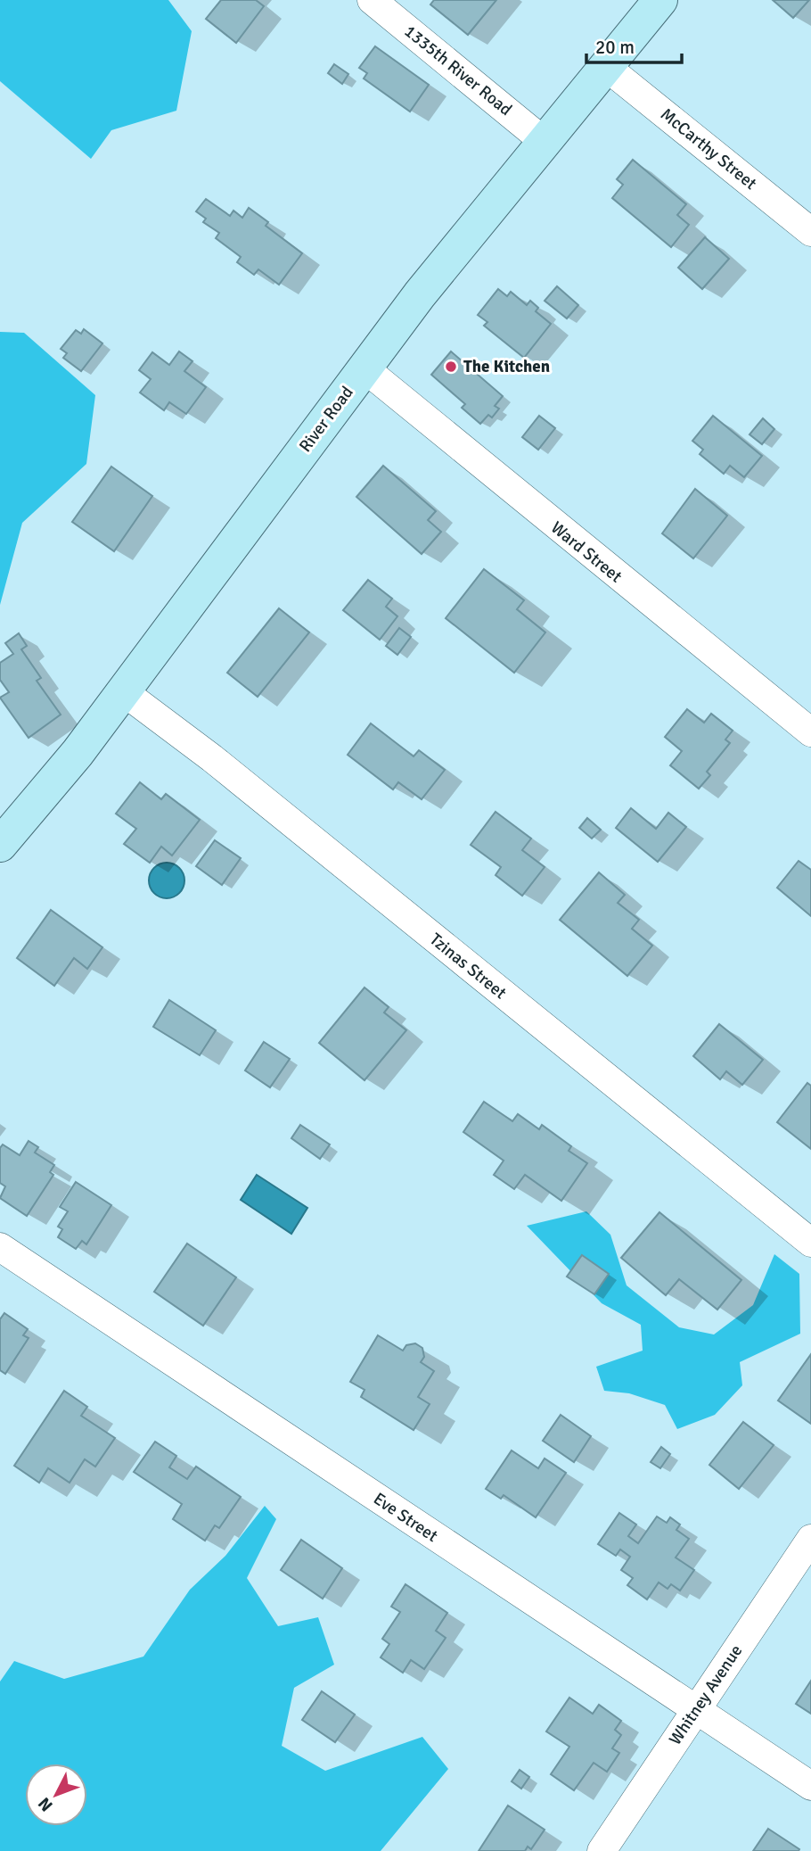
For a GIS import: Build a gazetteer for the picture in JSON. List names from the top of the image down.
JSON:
{
  "streets": {
    "street": [
      "1335th River Road",
      "McCarthy Street",
      "River Road",
      "Ward Street",
      "Tzinas Street",
      "Eve Street",
      "Whitney Avenue"
    ]
  },
  "crossings": [
    ["1335th River Road", "River Road"],
    ["McCarthy Street", "River Road"],
    ["River Road", "Ward Street"],
    ["River Road", "Tzinas Street"],
    ["Eve Street", "Whitney Avenue"]
  ],
  "places": ["The Kitchen"],
  "scale_bar": "20 m",
  "north": "bottom left"
}
